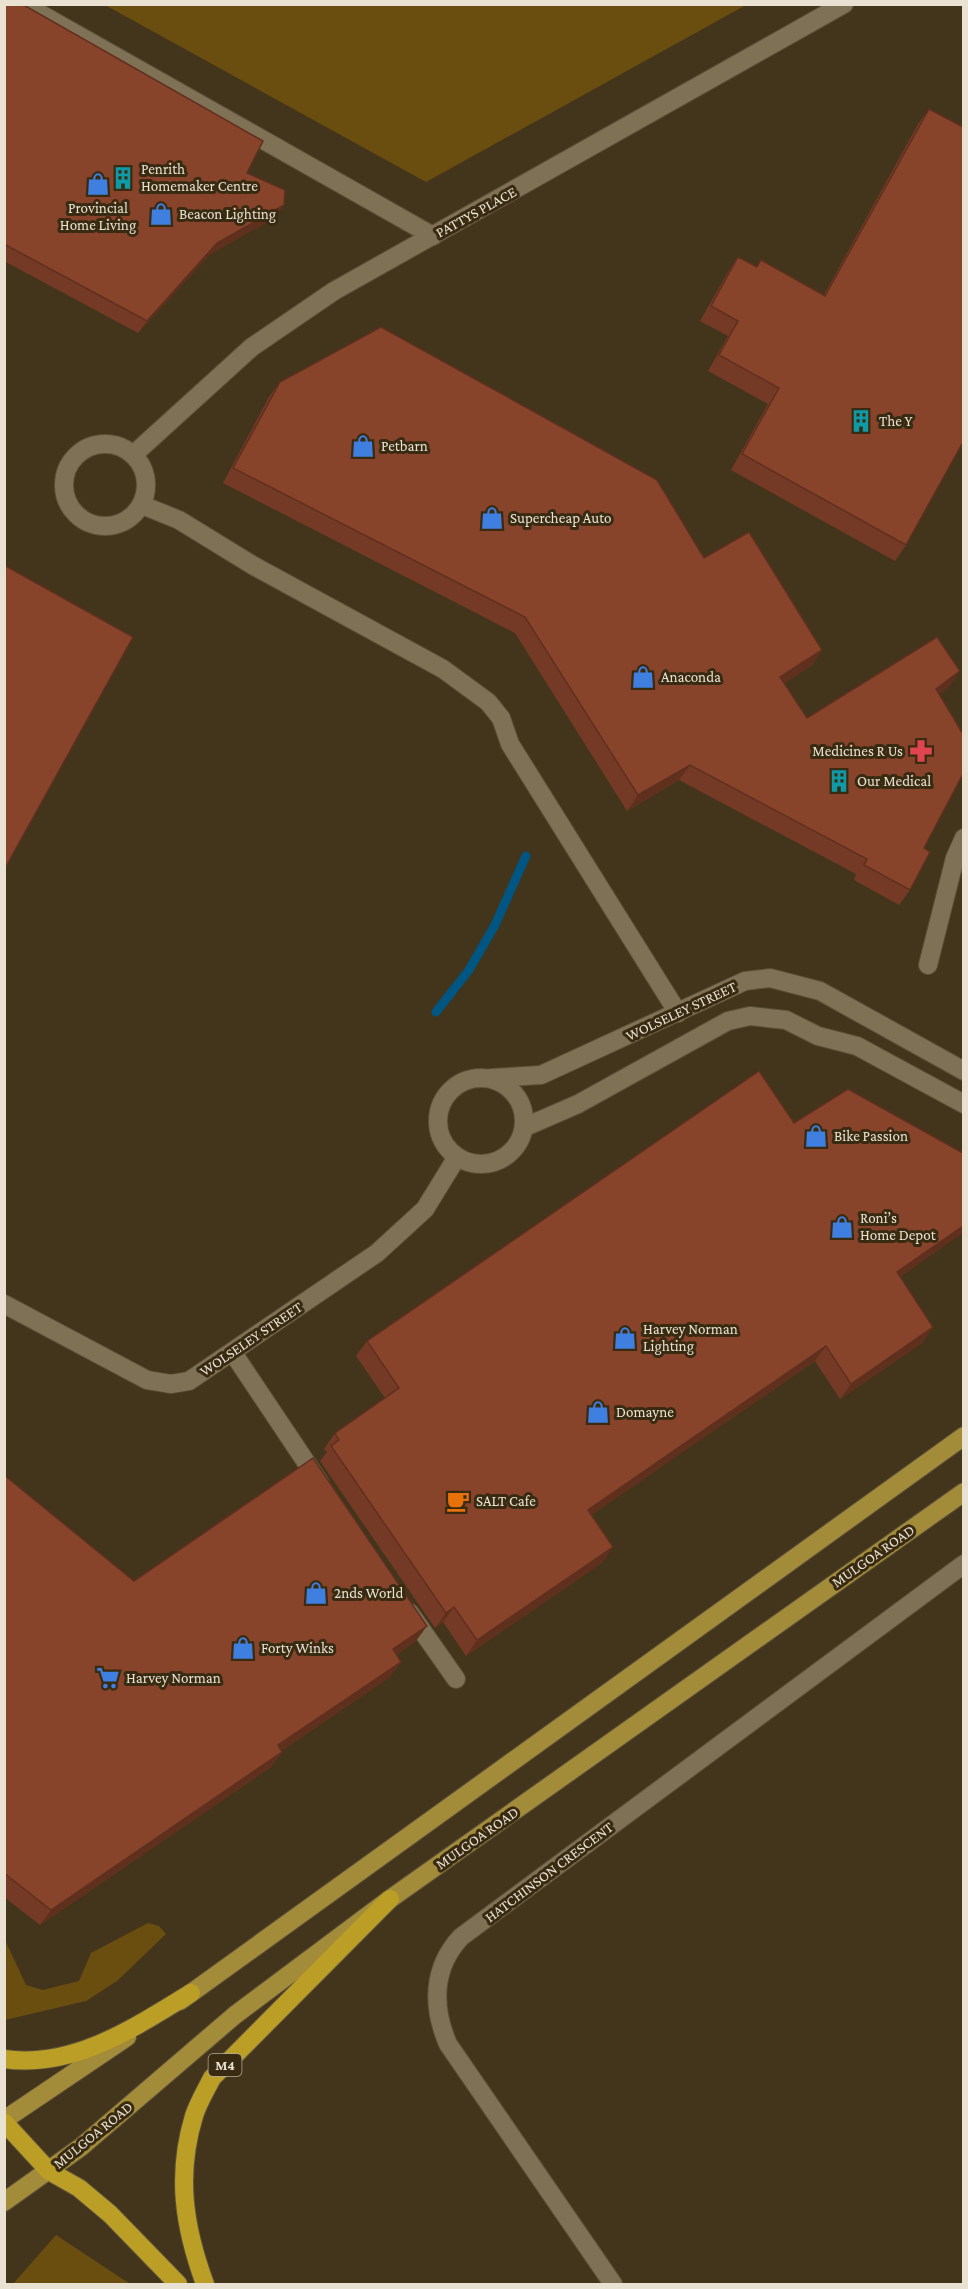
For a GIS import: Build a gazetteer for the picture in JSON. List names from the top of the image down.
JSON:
{
  "streets": {
    "highway": ["M4"],
    "main road": ["MULGOA ROAD"],
    "street": ["PATTYS PLACE", "WOLSELEY STREET", "HATCHINSON CRESCENT"]
  },
  "crossings": [
    ["MULGOA ROAD", "M4"]
  ],
  "places": {
    "building": ["Penrith Homemaker Centre", "The Y", "Our Medical"],
    "shop": [
      "Provincial Home Living",
      "Beacon Lighting",
      "Petbarn",
      "Supercheap Auto",
      "Anaconda",
      "Bike Passion",
      "Roni’s Home Depot",
      "Harvey Norman Lighting",
      "Domayne",
      "2nds World",
      "Forty Winks"
    ],
    "pharmacy": ["Medicines R Us"],
    "cafe": ["SALT Cafe"],
    "supermarket": ["Harvey Norman"]
  }
}
